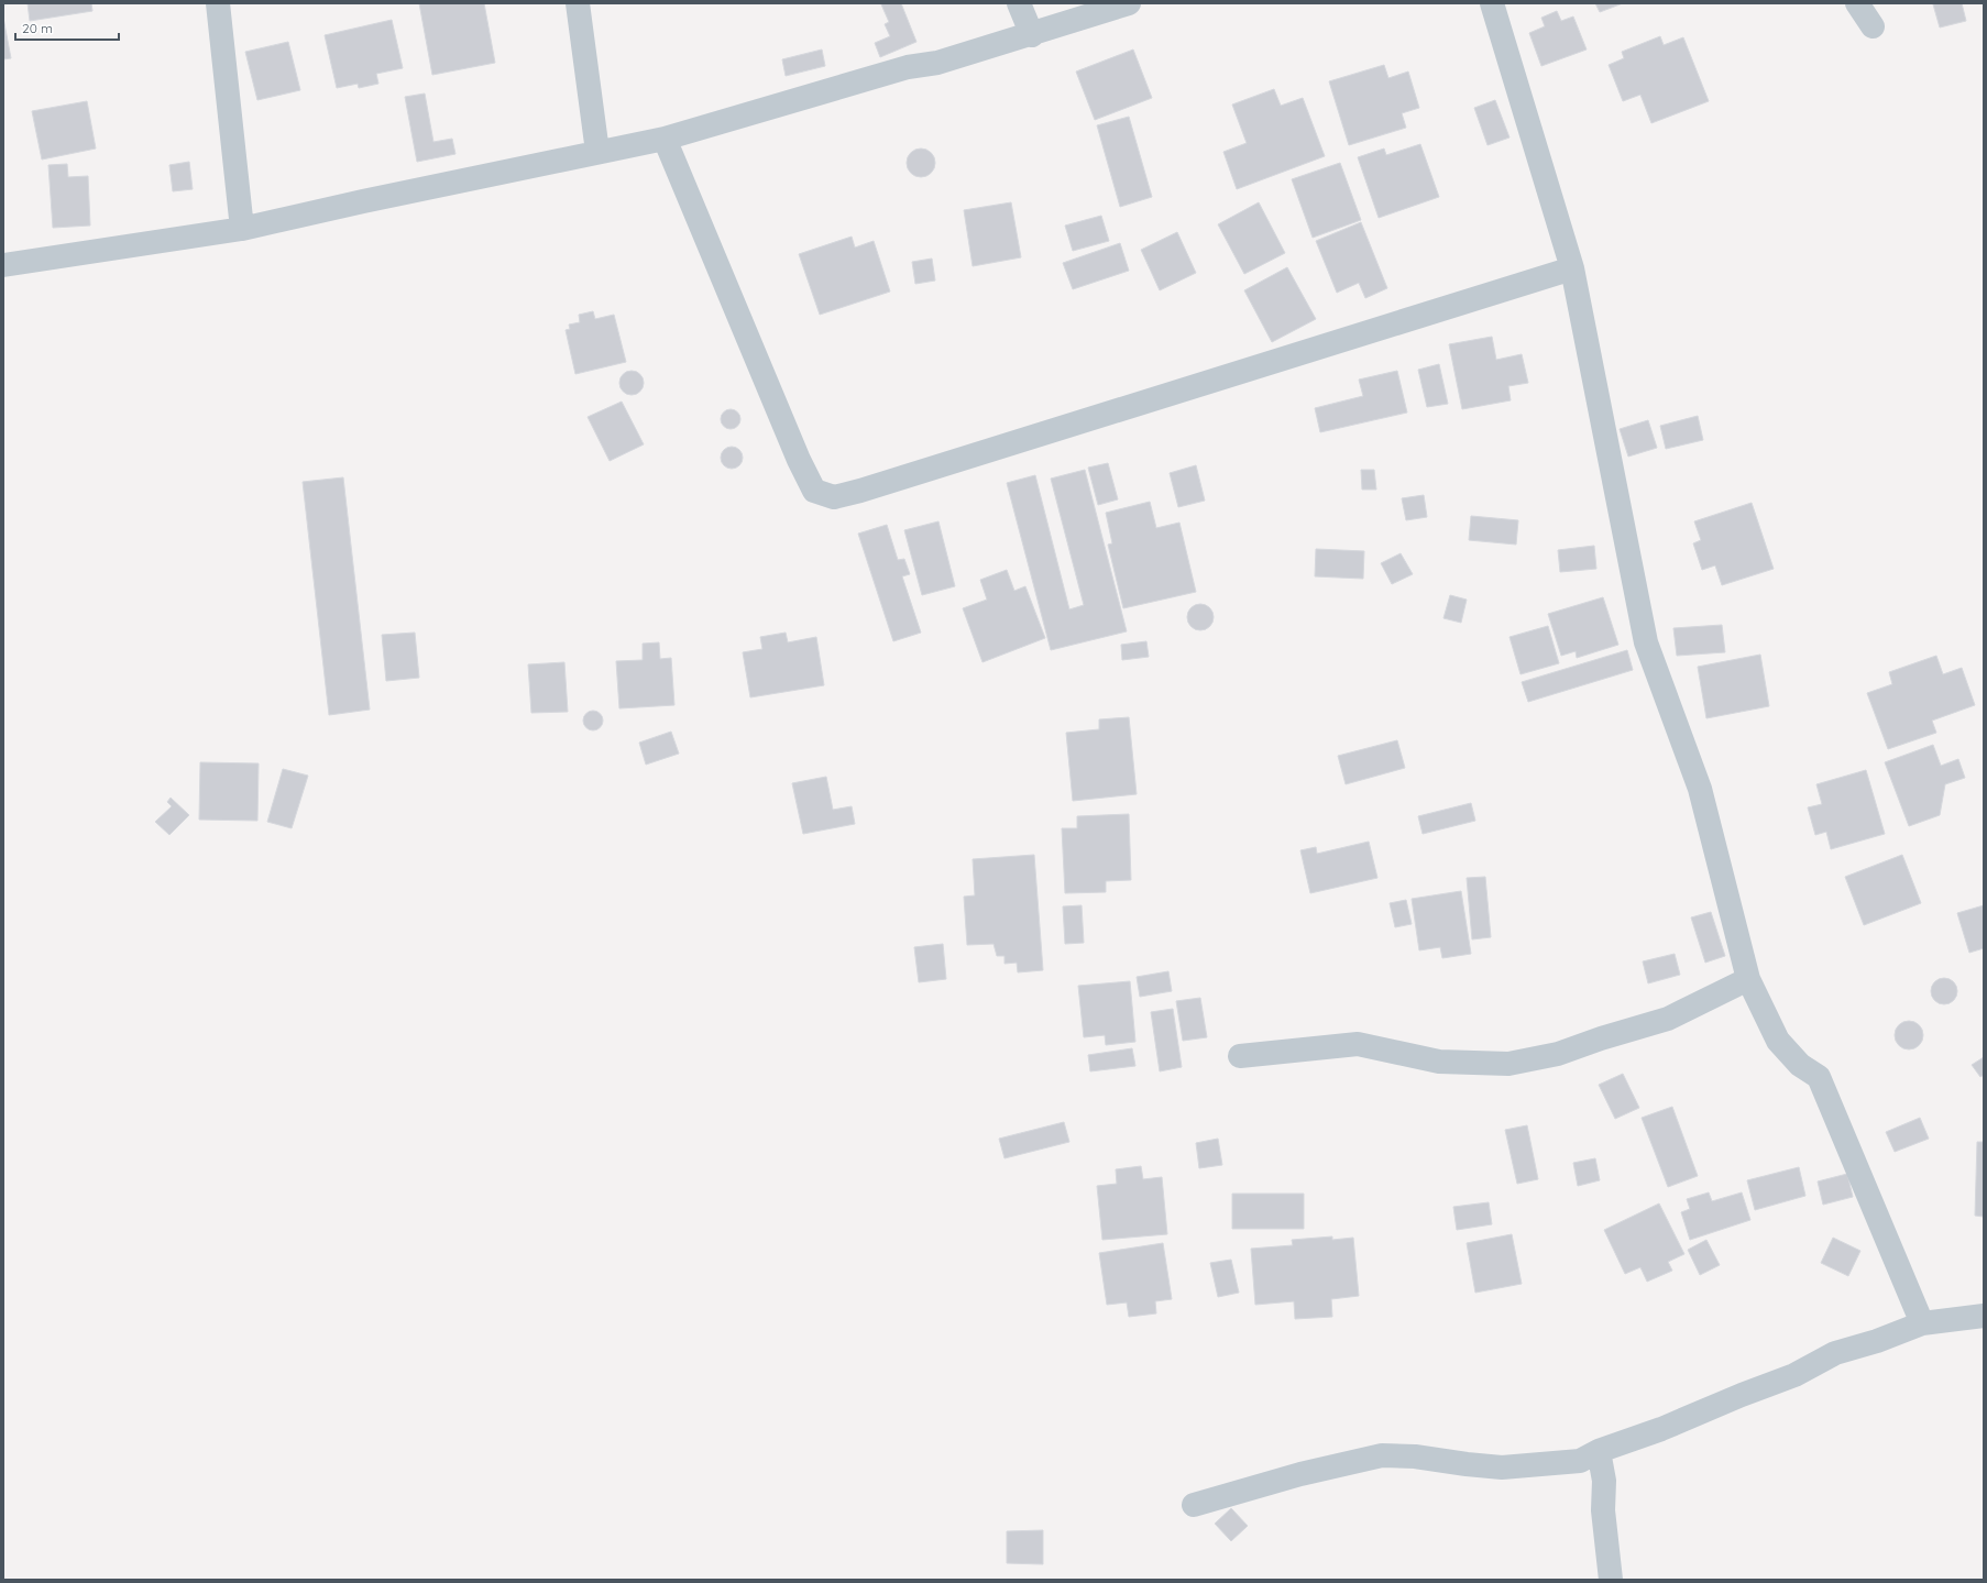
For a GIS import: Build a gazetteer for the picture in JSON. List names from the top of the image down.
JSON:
{
  "scale_bar": "20 m"
}
